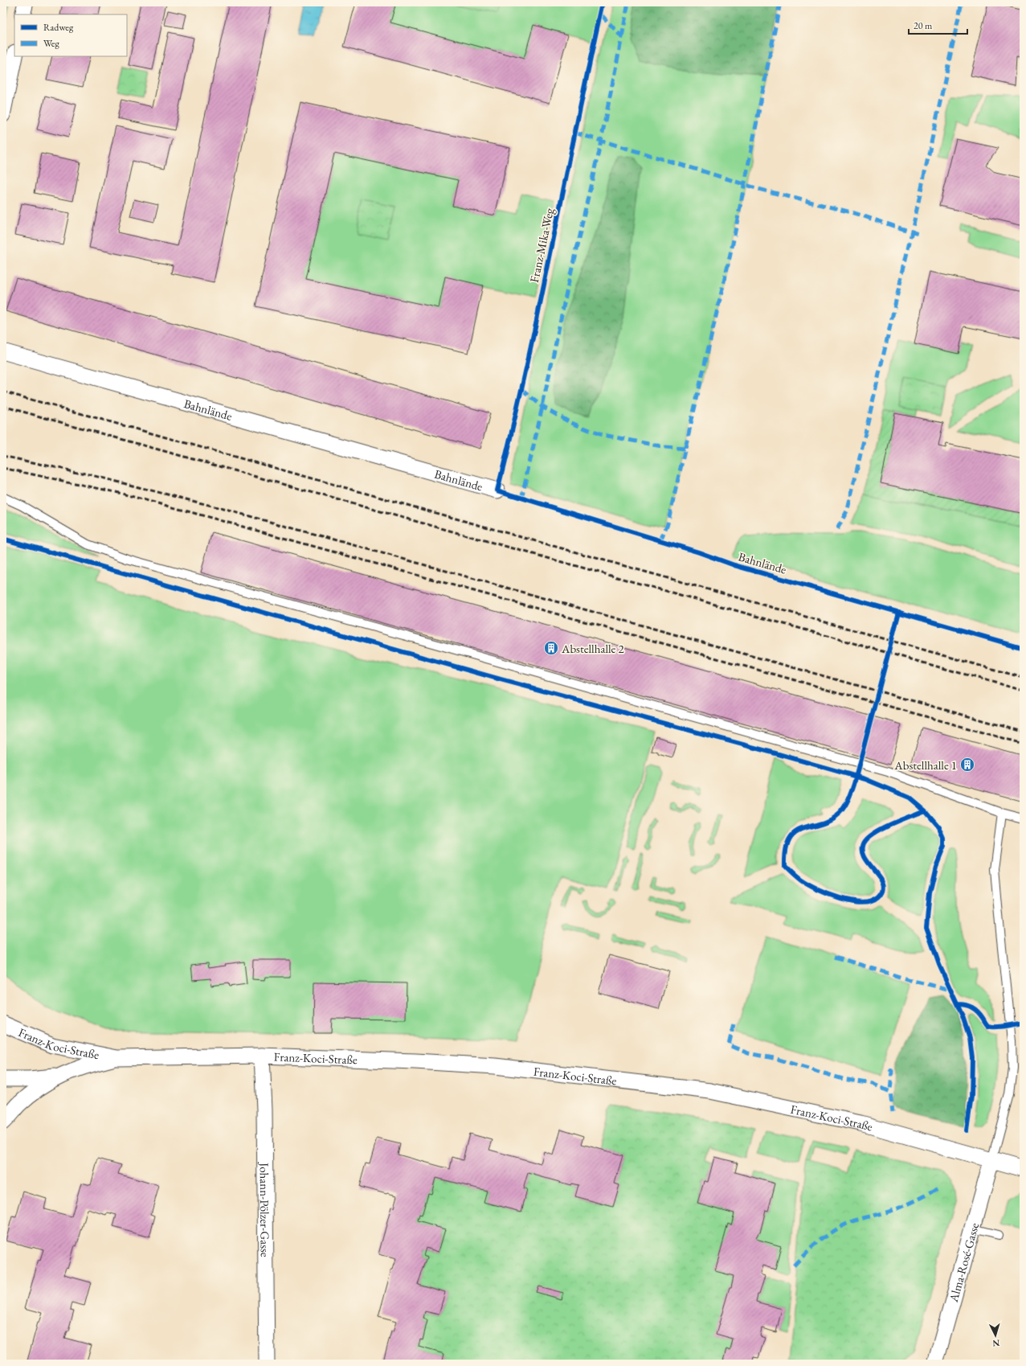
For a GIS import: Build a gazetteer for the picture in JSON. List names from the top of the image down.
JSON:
{
  "streets": {
    "street": [
      "Bahnlände",
      "Franz-Koci-Straße",
      "Johann-Pölzer-Gasse",
      "Alma-Rosé-Gasse"
    ],
    "cycle path": ["Franz-Mika-Weg"]
  },
  "crossings": [
    ["Franz-Koci-Straße", "Johann-Pölzer-Gasse"],
    ["Franz-Koci-Straße", "Alma-Rosé-Gasse"]
  ],
  "places": {
    "building": ["Abstellhalle 2", "Abstellhalle 1"]
  },
  "legend": ["Radweg", "Weg"],
  "scale_bar": "20 m",
  "north": "bottom"
}
